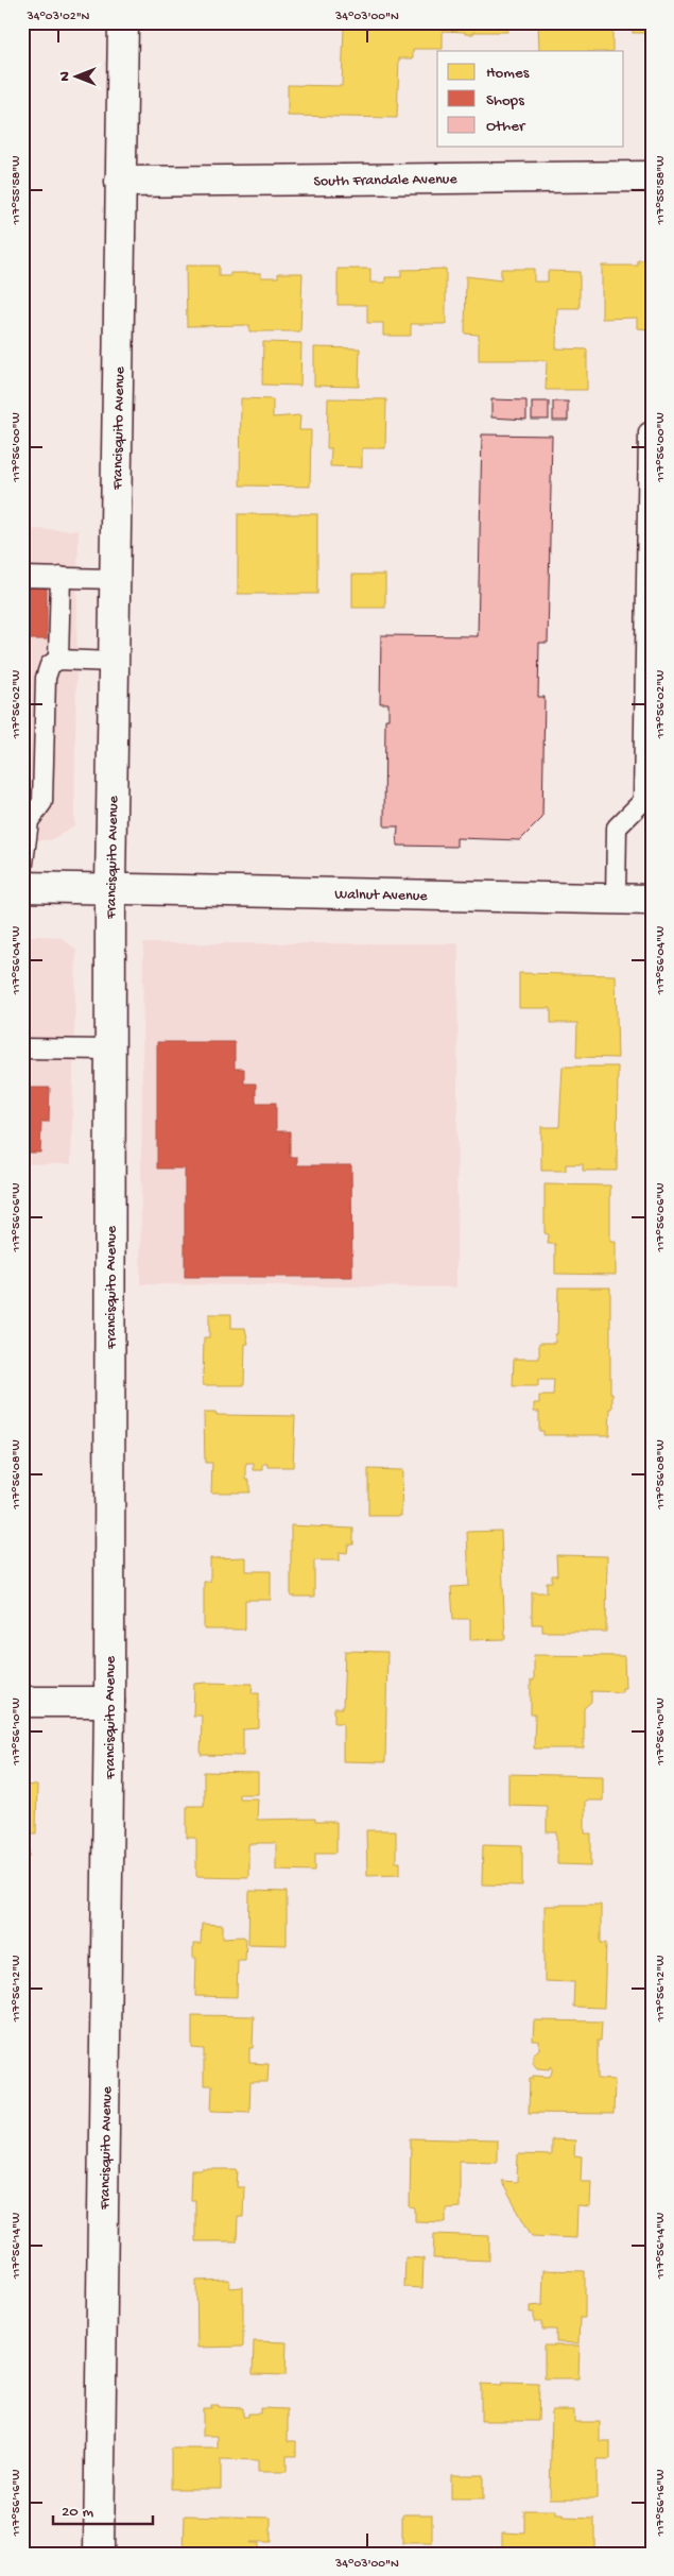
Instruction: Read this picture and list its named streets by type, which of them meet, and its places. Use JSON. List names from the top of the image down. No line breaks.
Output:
{"streets":{"street":["South Frandale Avenue","Francisquito Avenue","Walnut Avenue"]},"crossings":[["South Frandale Avenue","Francisquito Avenue"],["Francisquito Avenue","Walnut Avenue"]],"legend":["Homes","Shops","Other"],"scale_bar":"20 m","north":"left","coordinates":["34°03'02\"N","34°03'00\"N","117°55'58\"W","117°56'00\"W","117°56'02\"W","117°56'04\"W","117°56'06\"W","117°56'08\"W","117°56'10\"W","117°56'12\"W","117°56'14\"W","117°56'16\"W"]}
